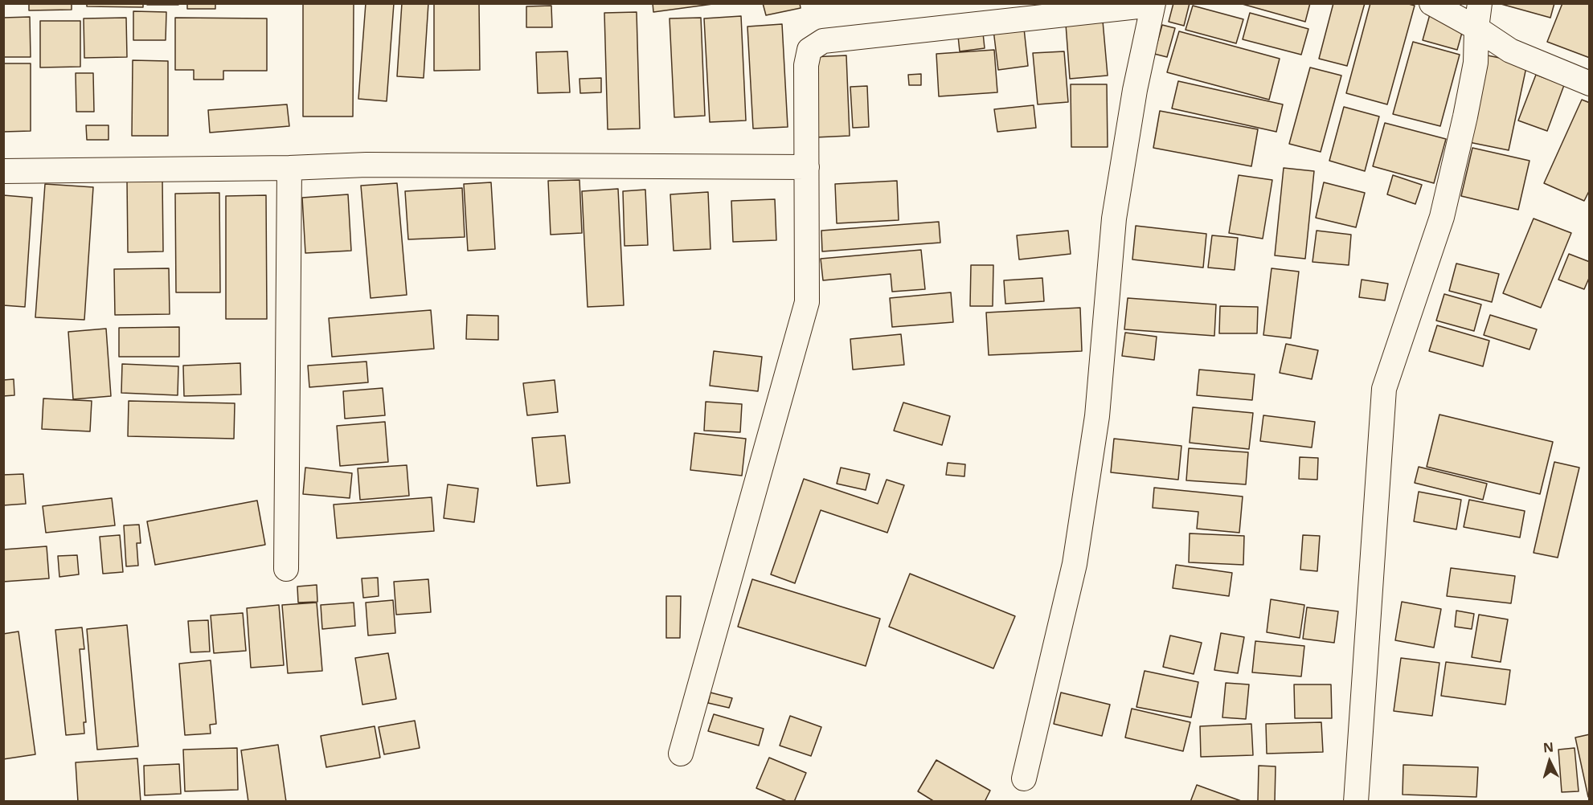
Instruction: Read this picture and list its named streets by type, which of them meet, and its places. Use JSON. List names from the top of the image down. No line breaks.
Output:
{"north":"top"}
